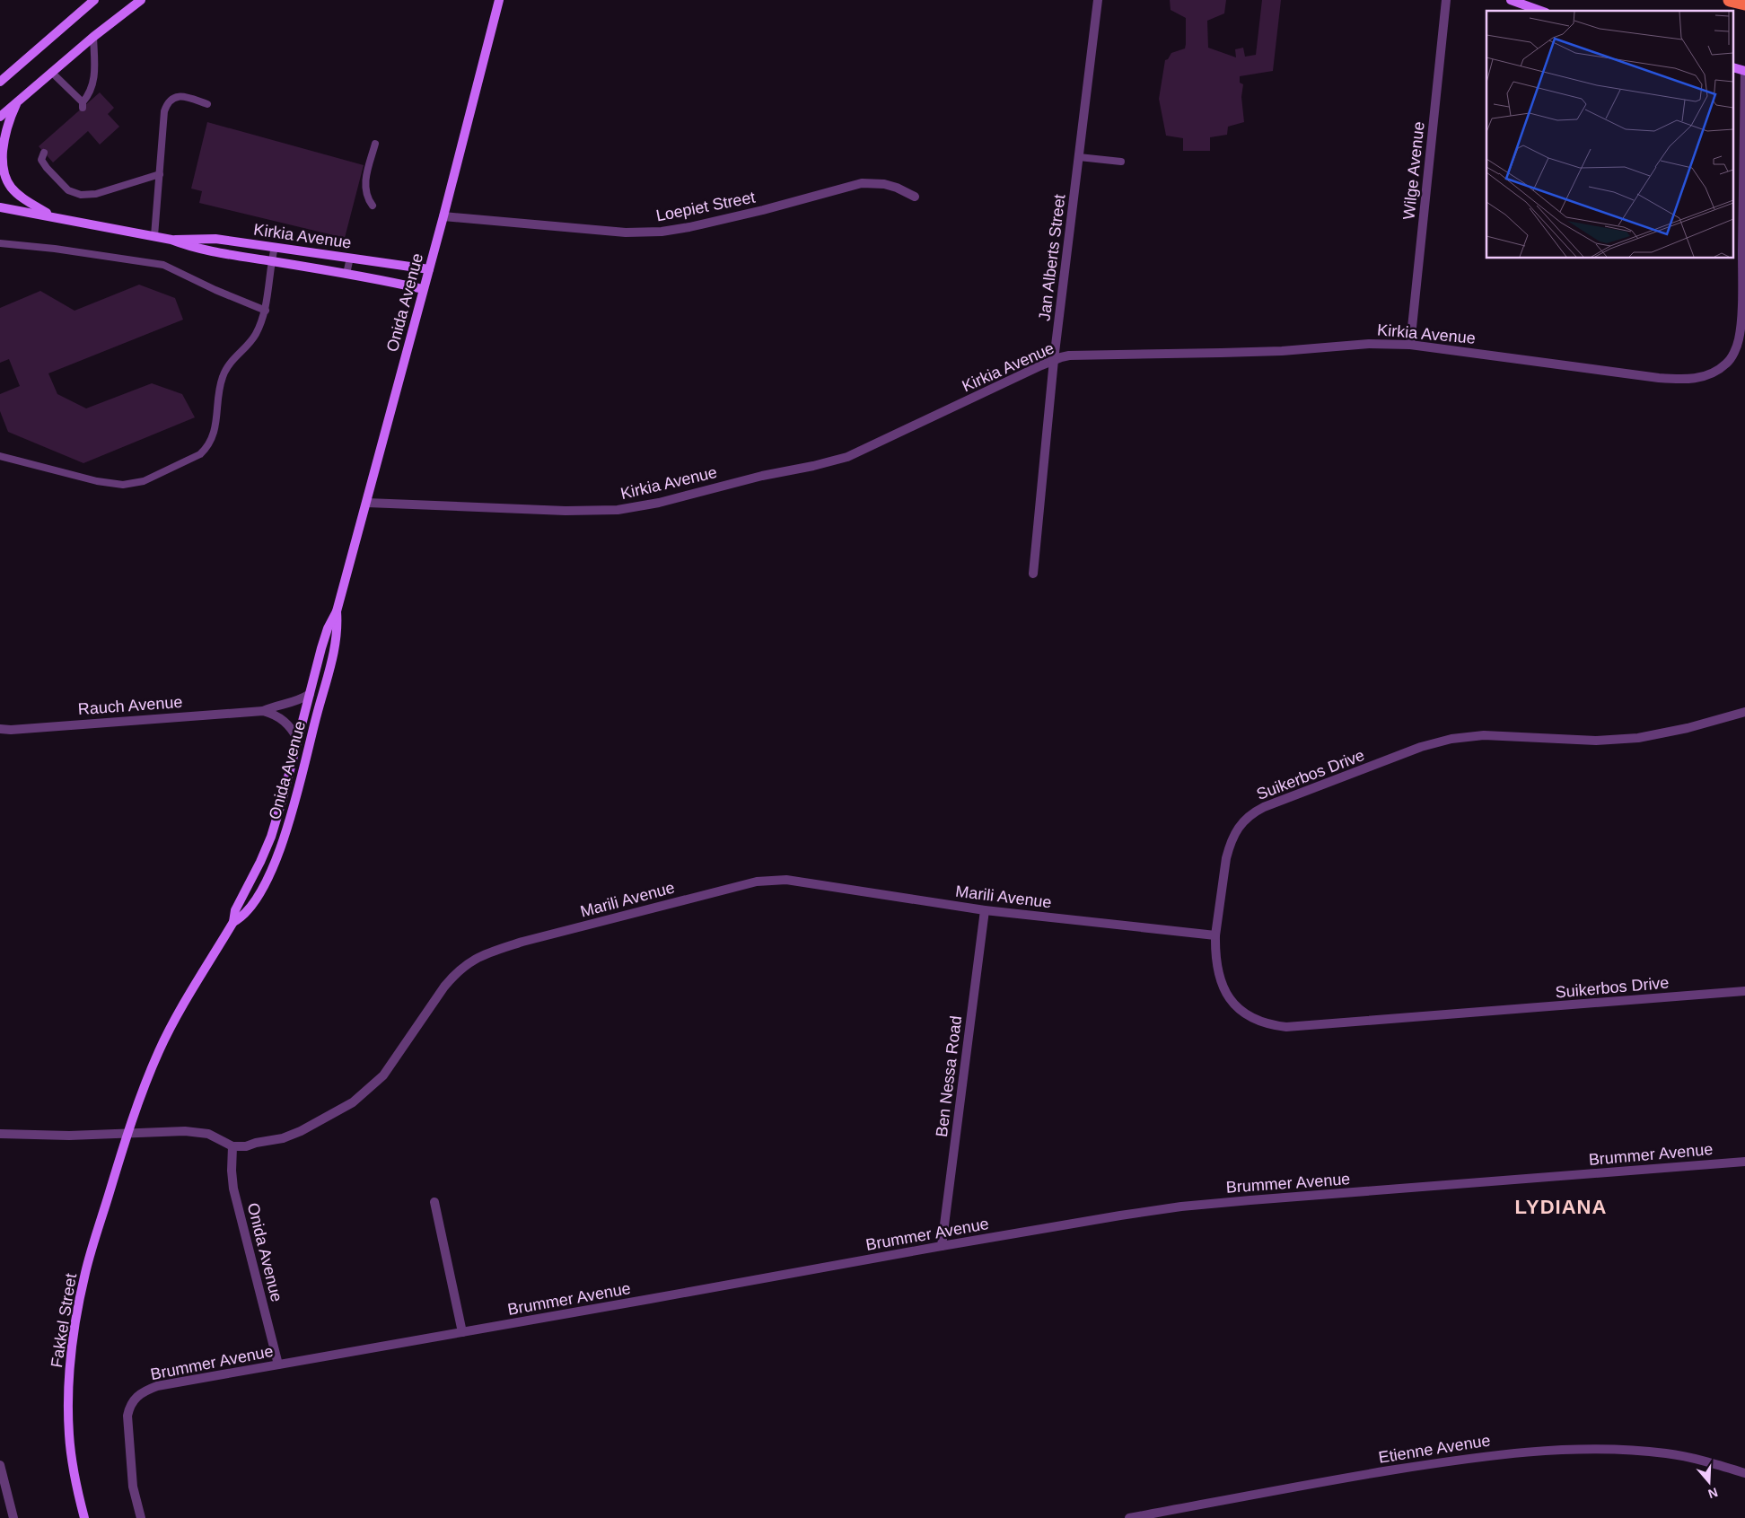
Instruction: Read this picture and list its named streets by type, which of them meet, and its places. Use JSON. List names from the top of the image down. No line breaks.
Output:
{"streets":{"street":["Wilge Avenue","Loepiet Street","Kirkia Avenue","Jan Alberts Street","Onida Avenue","Rauch Avenue","Suikerbos Drive","Marili Avenue","Ben Nessa Road","Brummer Avenue","Fakkel Street","Etienne Avenue"]},"crossings":[["Wilge Avenue","Kirkia Avenue"],["Loepiet Street","Onida Avenue"],["Kirkia Avenue","Jan Alberts Street"],["Kirkia Avenue","Onida Avenue"],["Onida Avenue","Rauch Avenue"],["Onida Avenue","Marili Avenue"],["Onida Avenue","Brummer Avenue"],["Onida Avenue","Fakkel Street"],["Suikerbos Drive","Marili Avenue"],["Marili Avenue","Ben Nessa Road"],["Ben Nessa Road","Brummer Avenue"]],"districts":["LYDIANA"],"north":"bottom"}
